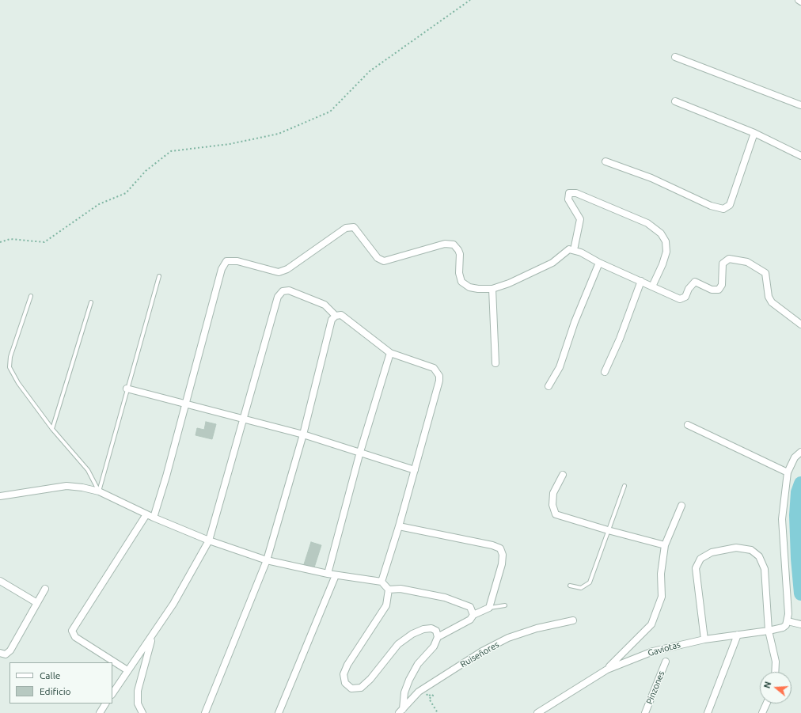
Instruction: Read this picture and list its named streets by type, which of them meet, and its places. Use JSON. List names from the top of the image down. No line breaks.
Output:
{"streets":{"street":["Gaviotas","Ruiseñores","Pinzones"]},"legend":["Calle","Edificio"],"north":"left"}
